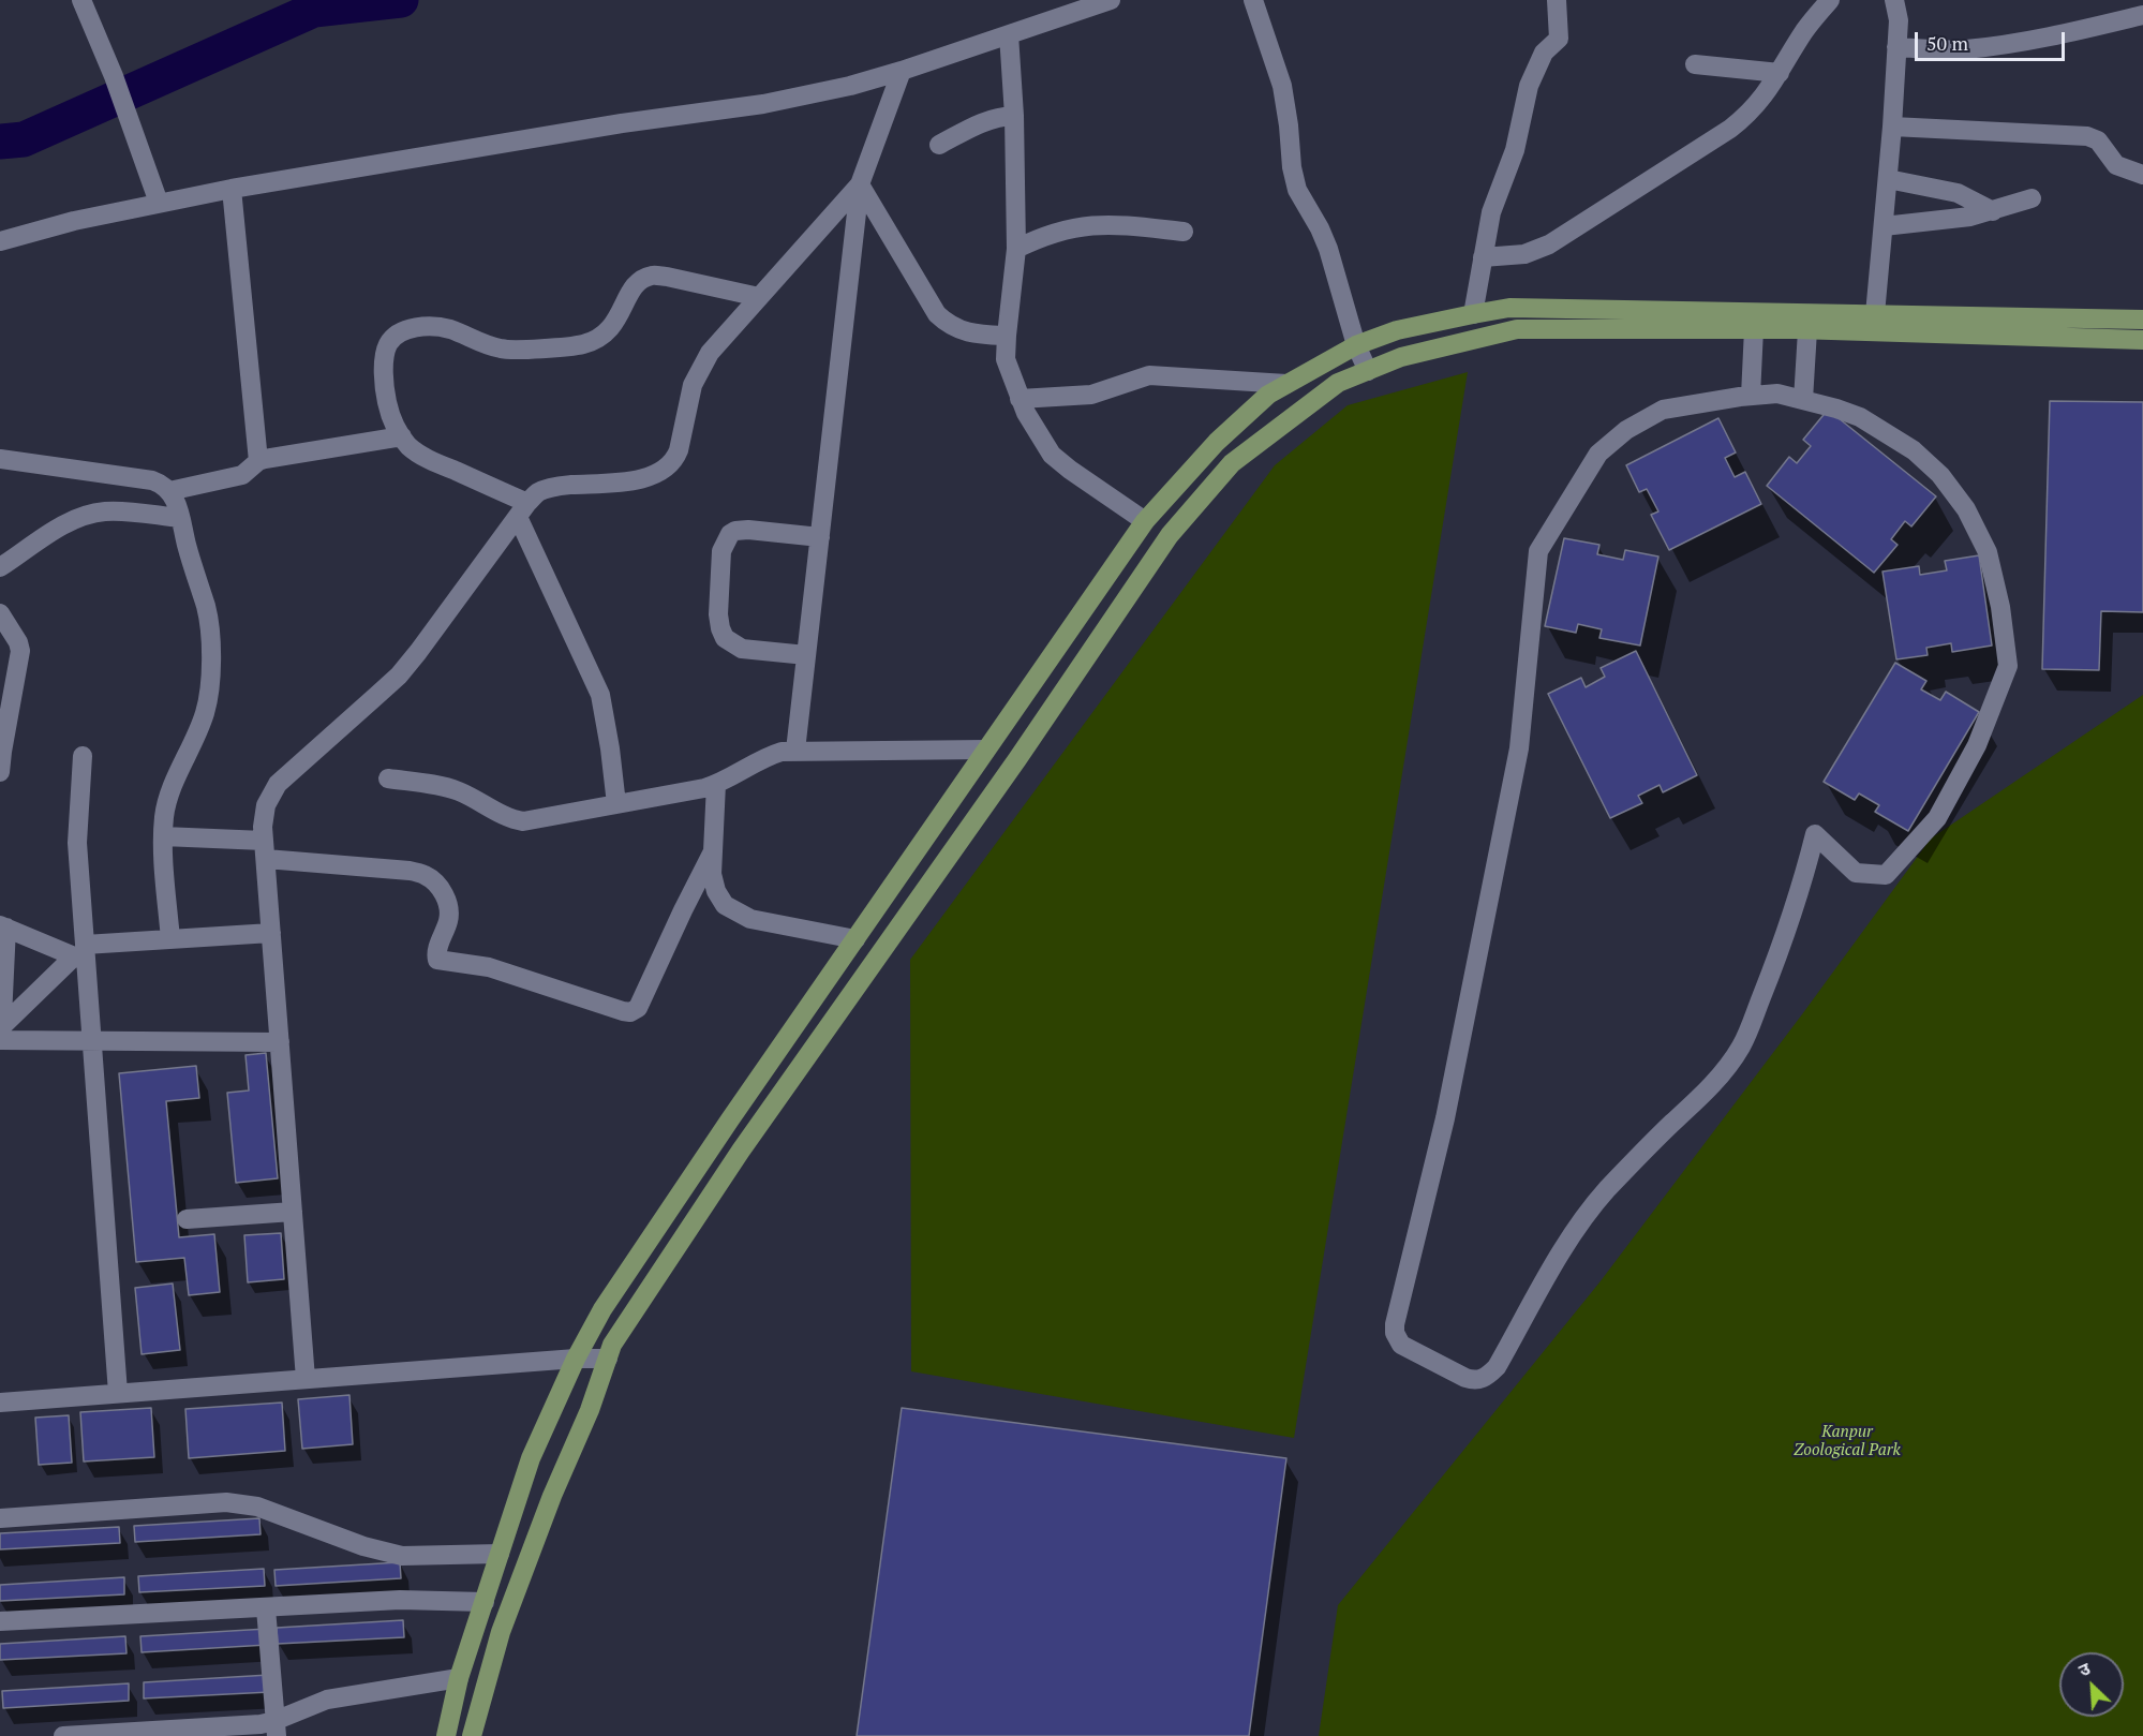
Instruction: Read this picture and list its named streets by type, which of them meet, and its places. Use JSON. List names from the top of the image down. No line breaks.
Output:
{"parks":["Kanpur Zoological Park"],"scale_bar":"50 m","north":"top left"}
